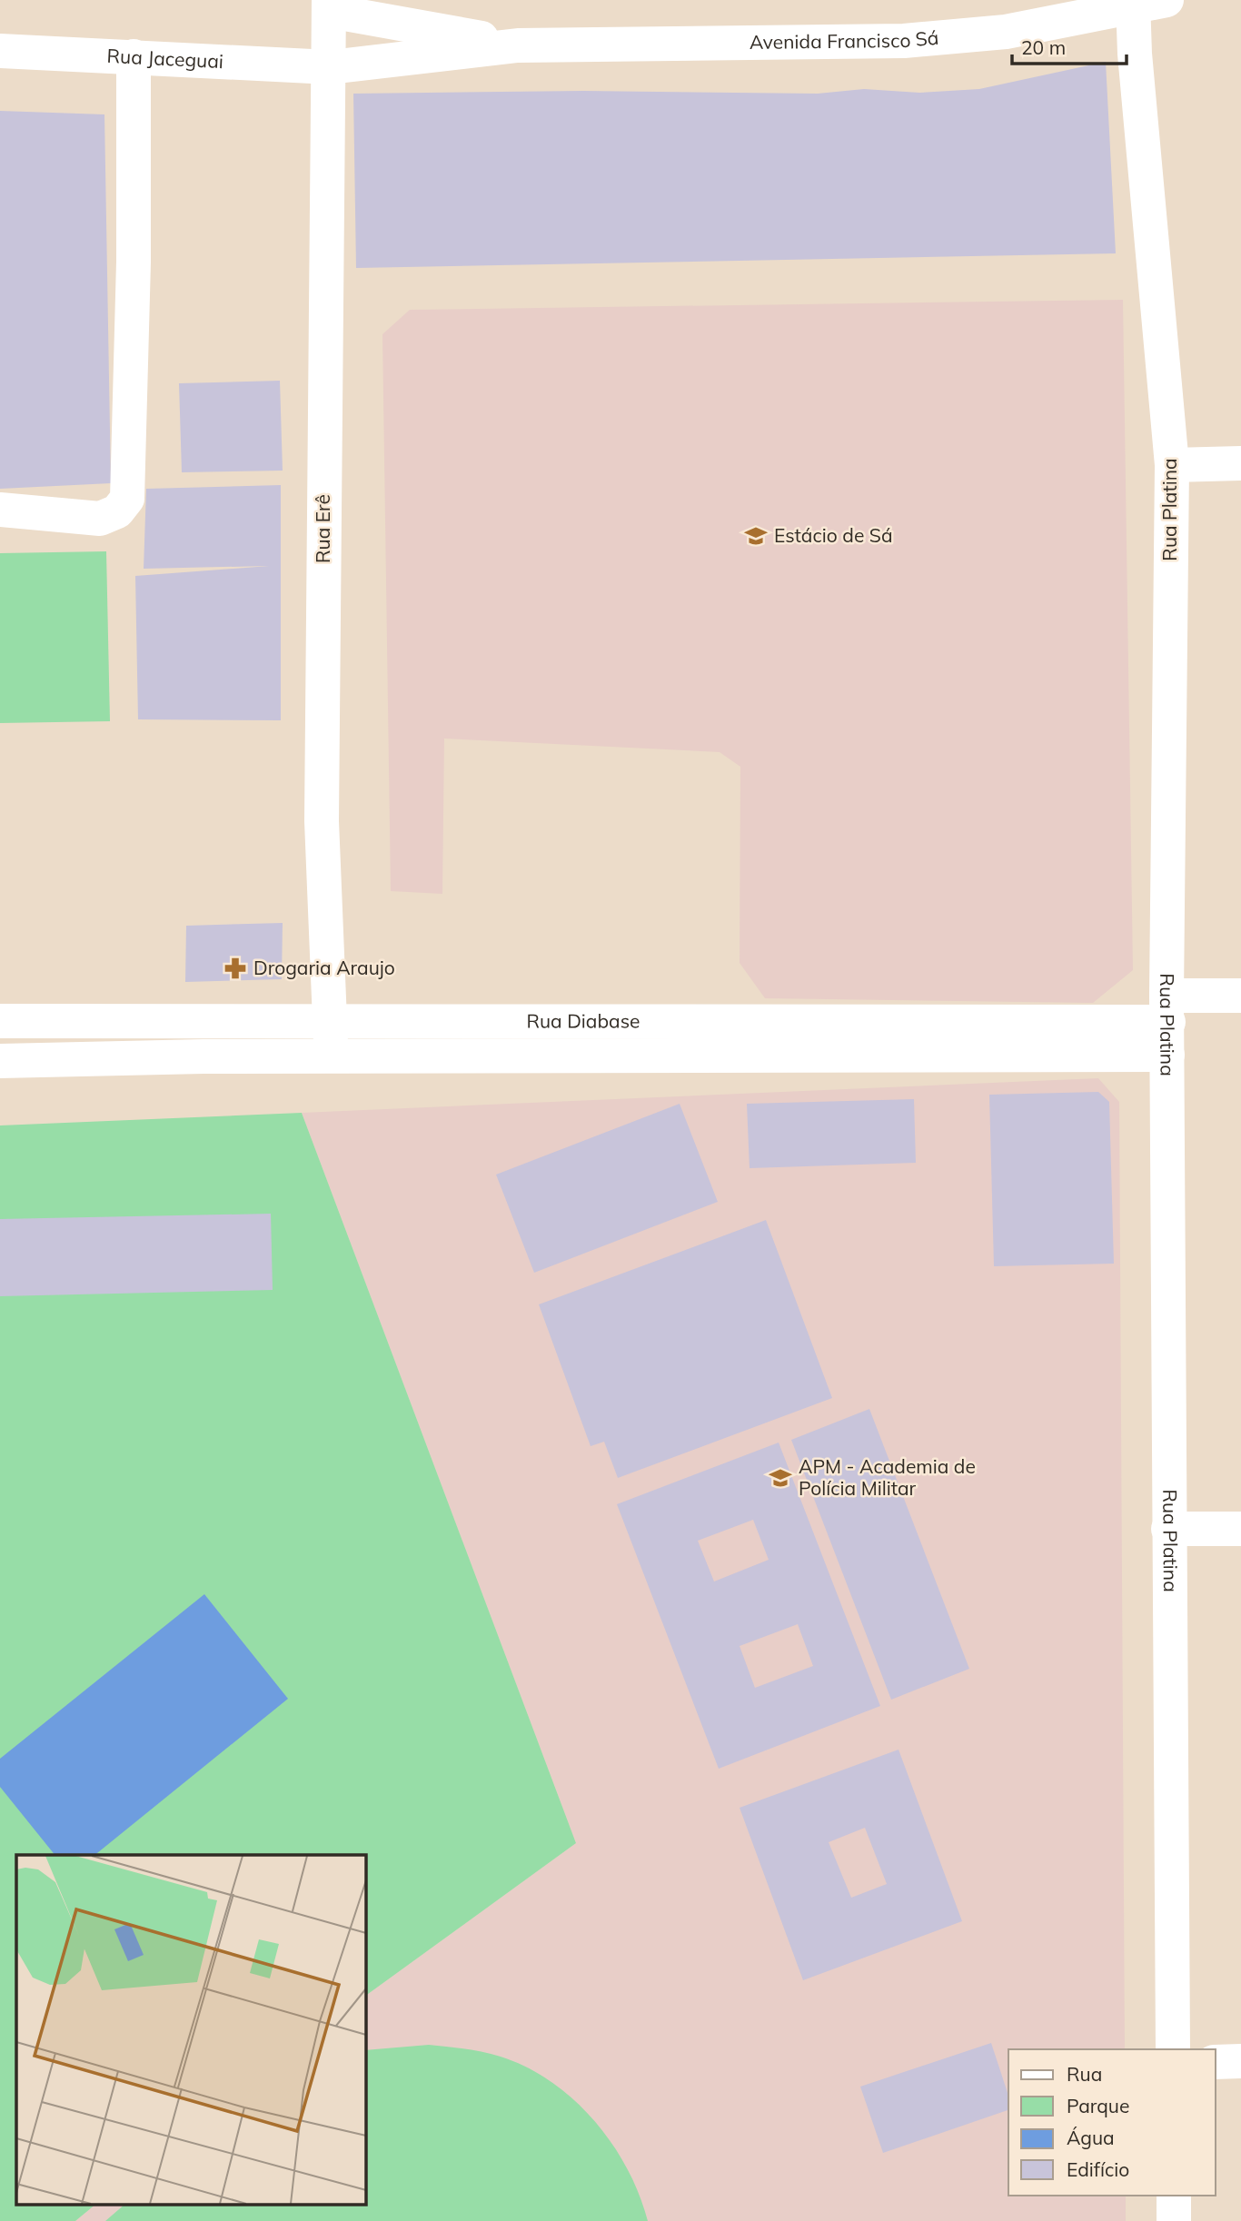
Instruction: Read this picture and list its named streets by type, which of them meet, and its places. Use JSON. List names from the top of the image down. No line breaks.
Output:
{"streets":{"street":["Avenida Francisco Sá","Rua Jaceguai","Rua Platina","Rua Erê","Rua Diabase"]},"crossings":[["Avenida Francisco Sá","Rua Jaceguai"],["Avenida Francisco Sá","Rua Platina"],["Avenida Francisco Sá","Rua Erê"],["Rua Jaceguai","Rua Erê"],["Rua Platina","Rua Diabase"],["Rua Erê","Rua Diabase"]],"places":{"school or university":["Estácio de Sá","APM - Academia de Polícia Militar"],"pharmacy":["Drogaria Araujo"]},"legend":["Rua","Parque","Água","Edifício"],"scale_bar":"20 m"}
